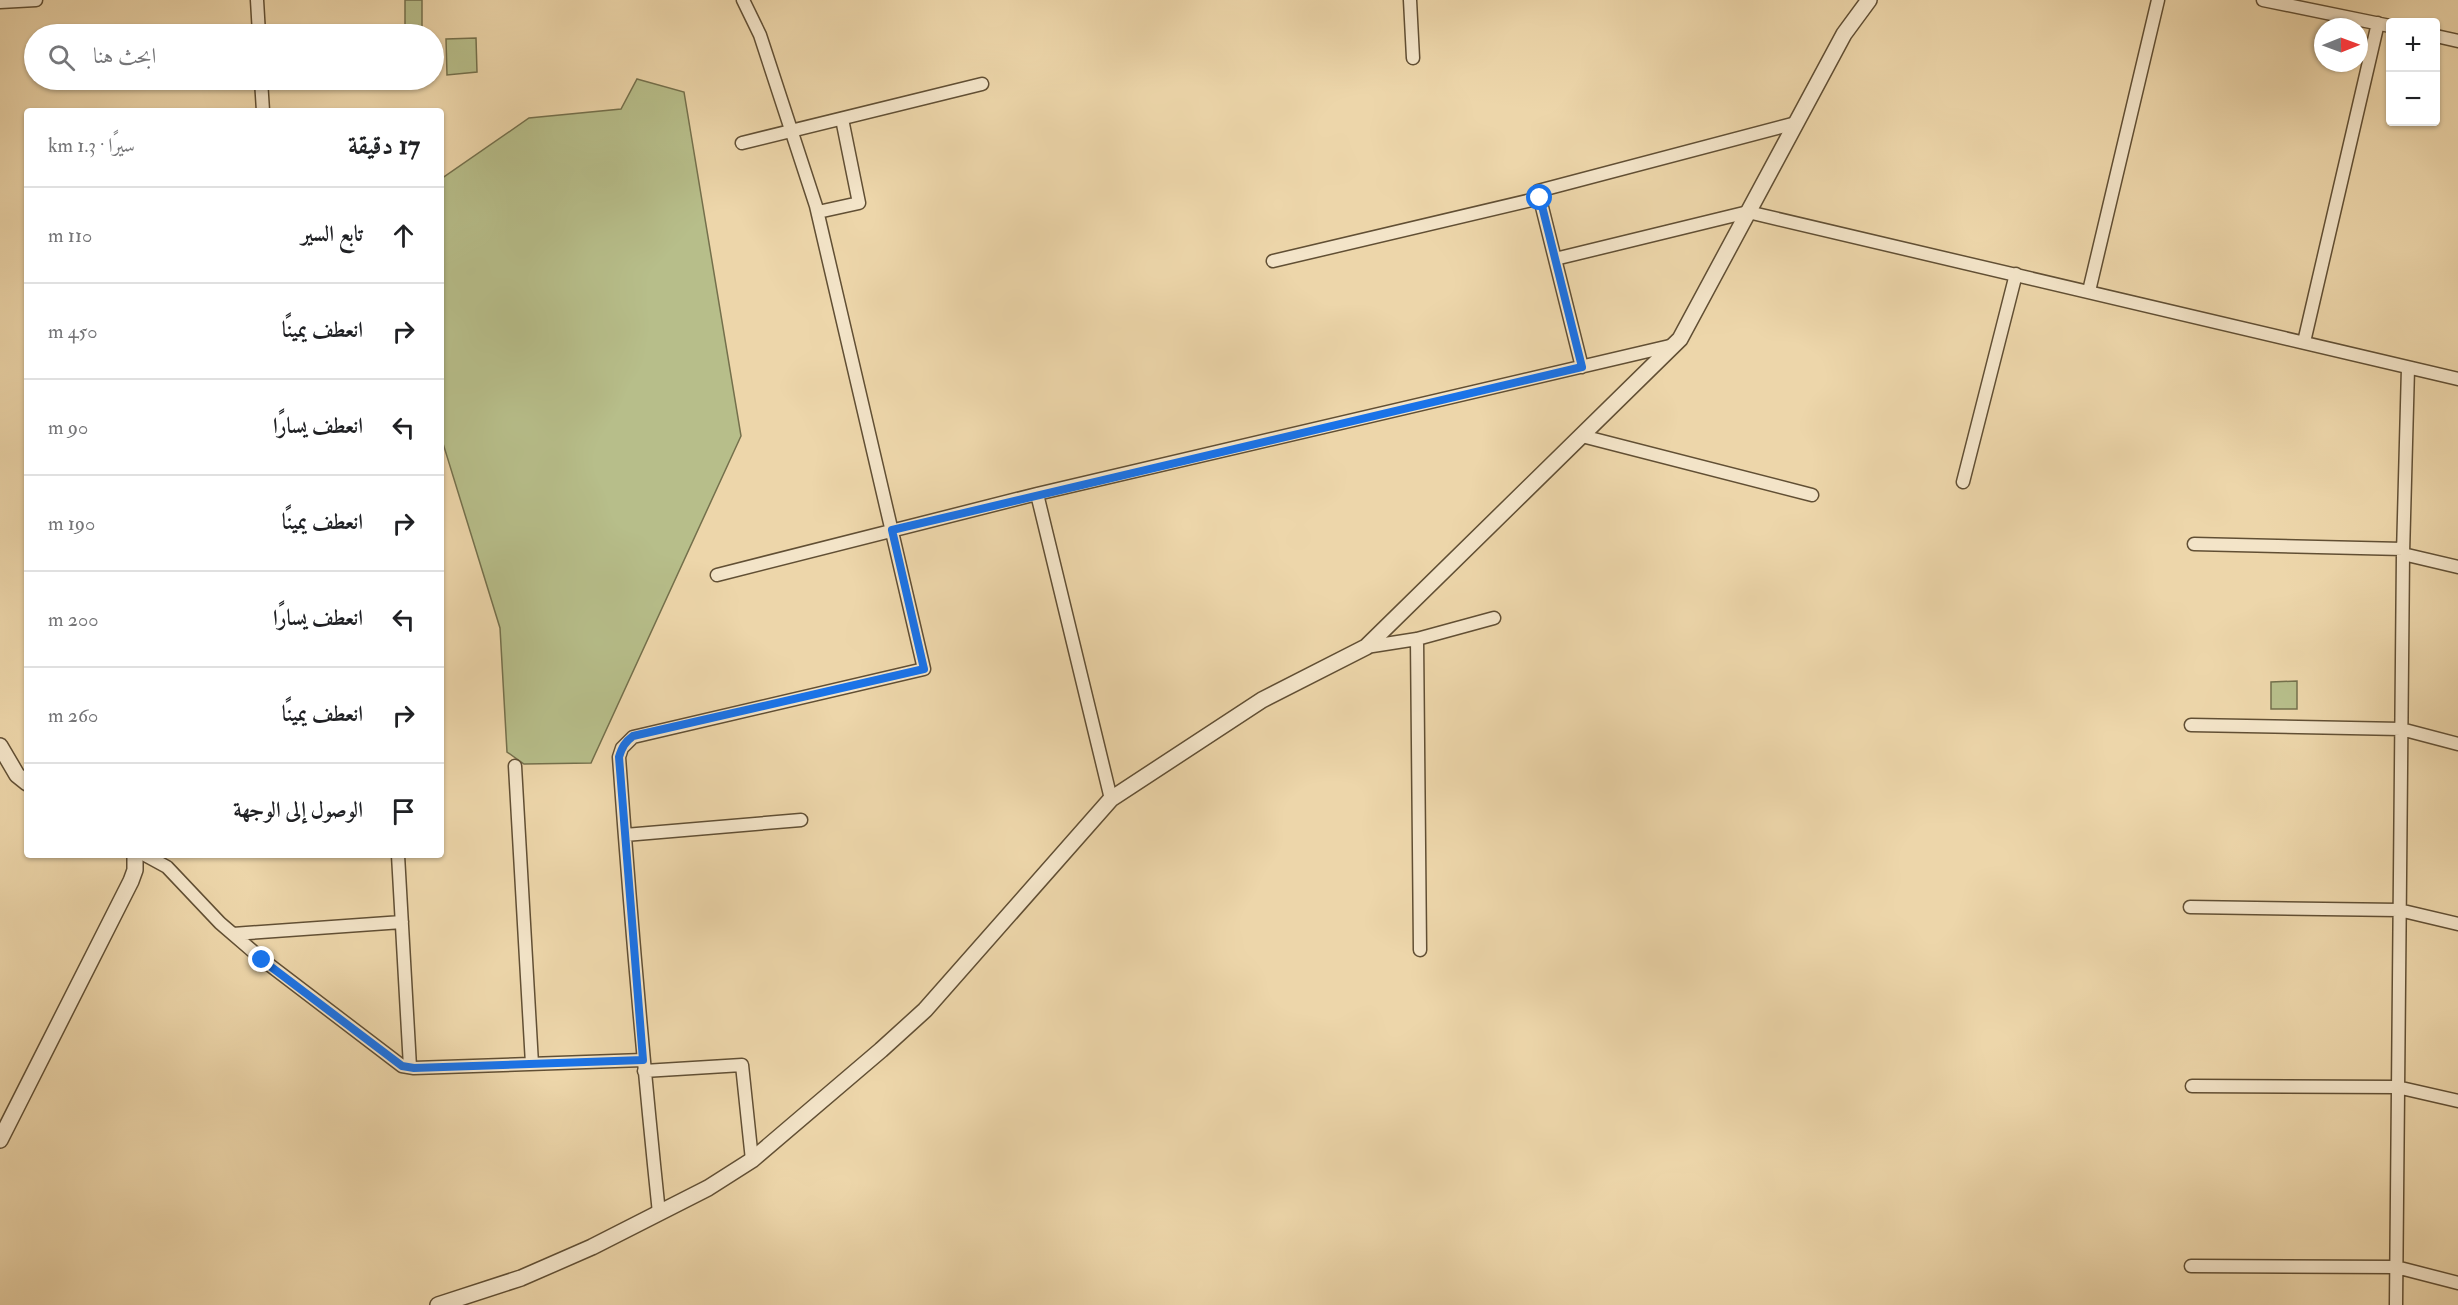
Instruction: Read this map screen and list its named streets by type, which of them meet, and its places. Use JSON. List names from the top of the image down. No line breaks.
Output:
{"north":"right","page":{"map_buttons":["+","−"],"search":"ابحث هنا","heading":["17 دقيقة","سيرًا · 1.3 km"],"list":[["تابع السير","110 m"],["انعطف يمينًا","450 m"],["انعطف يسارًا","90 m"],["انعطف يمينًا","190 m"],["انعطف يسارًا","200 m"],["انعطف يمينًا","260 m"],"الوصول إلى الوجهة"]}}
